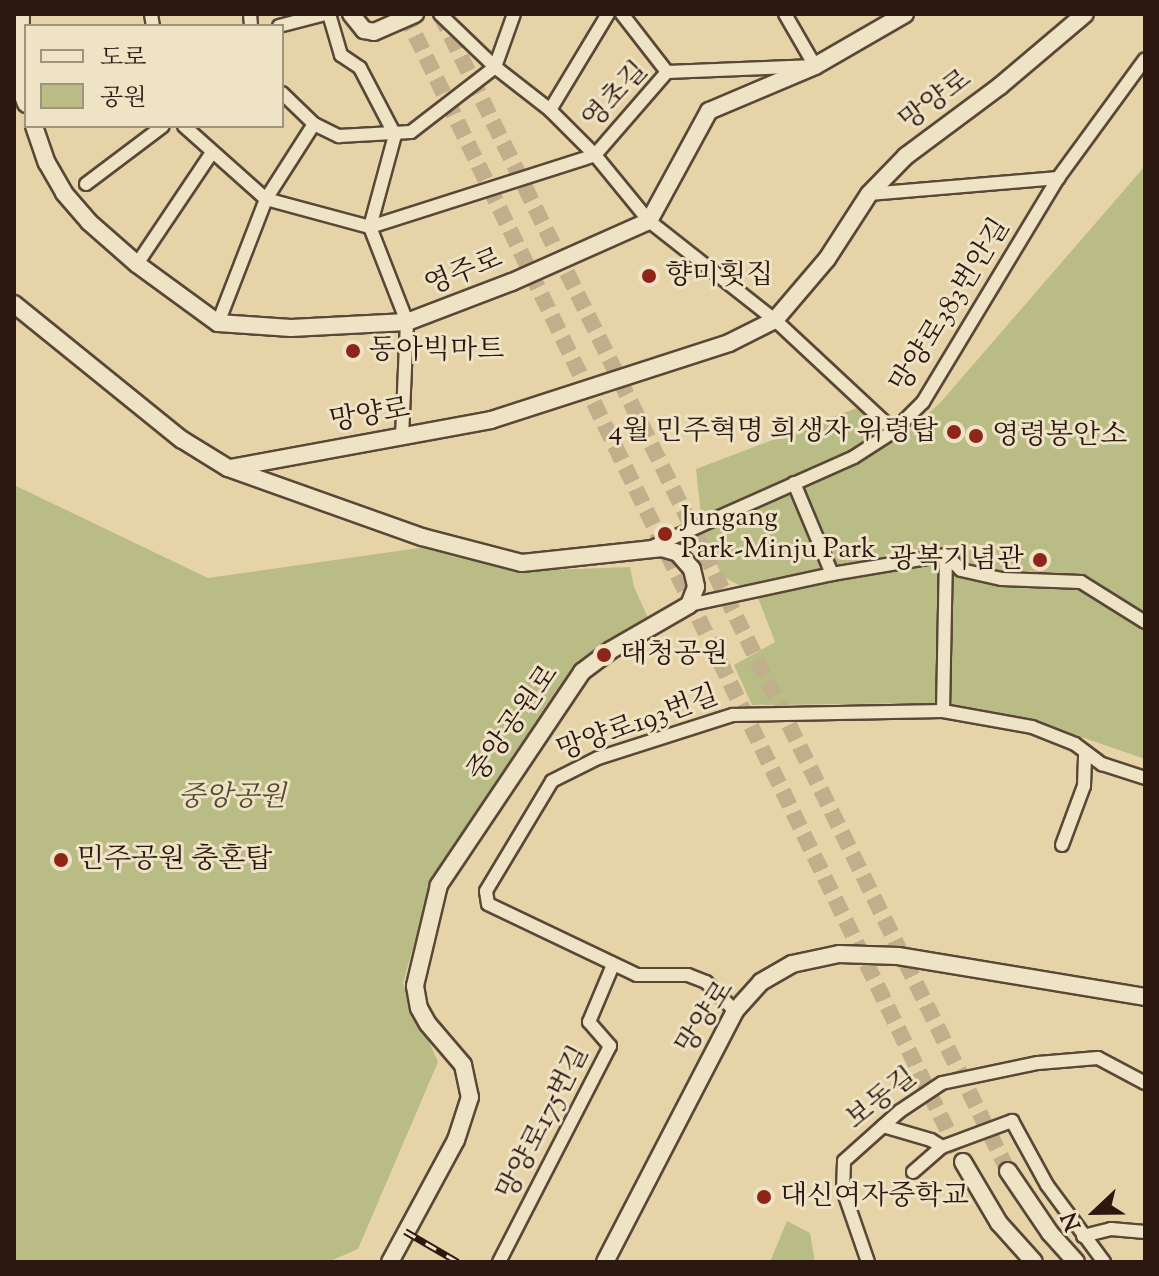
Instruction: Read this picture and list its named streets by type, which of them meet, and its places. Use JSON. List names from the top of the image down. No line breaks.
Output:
{"streets":{"street":["영초길","망양로","영주로","망양로383번안길","중앙공원로","망양로193번길","보동길","망양로175번길"]},"crossings":[["망양로","망양로193번길"],["망양로193번길","망양로175번길"]],"parks":["중앙공원"],"places":["향미횟집","동아빅마트","4월 민주혁명 희생자 위령탑","영령봉안소","Jungang Park-Minju Park","광복기념관","대청공원","민주공원 충혼탑","대신여자중학교"],"legend":["도로","공원"],"north":"left"}
